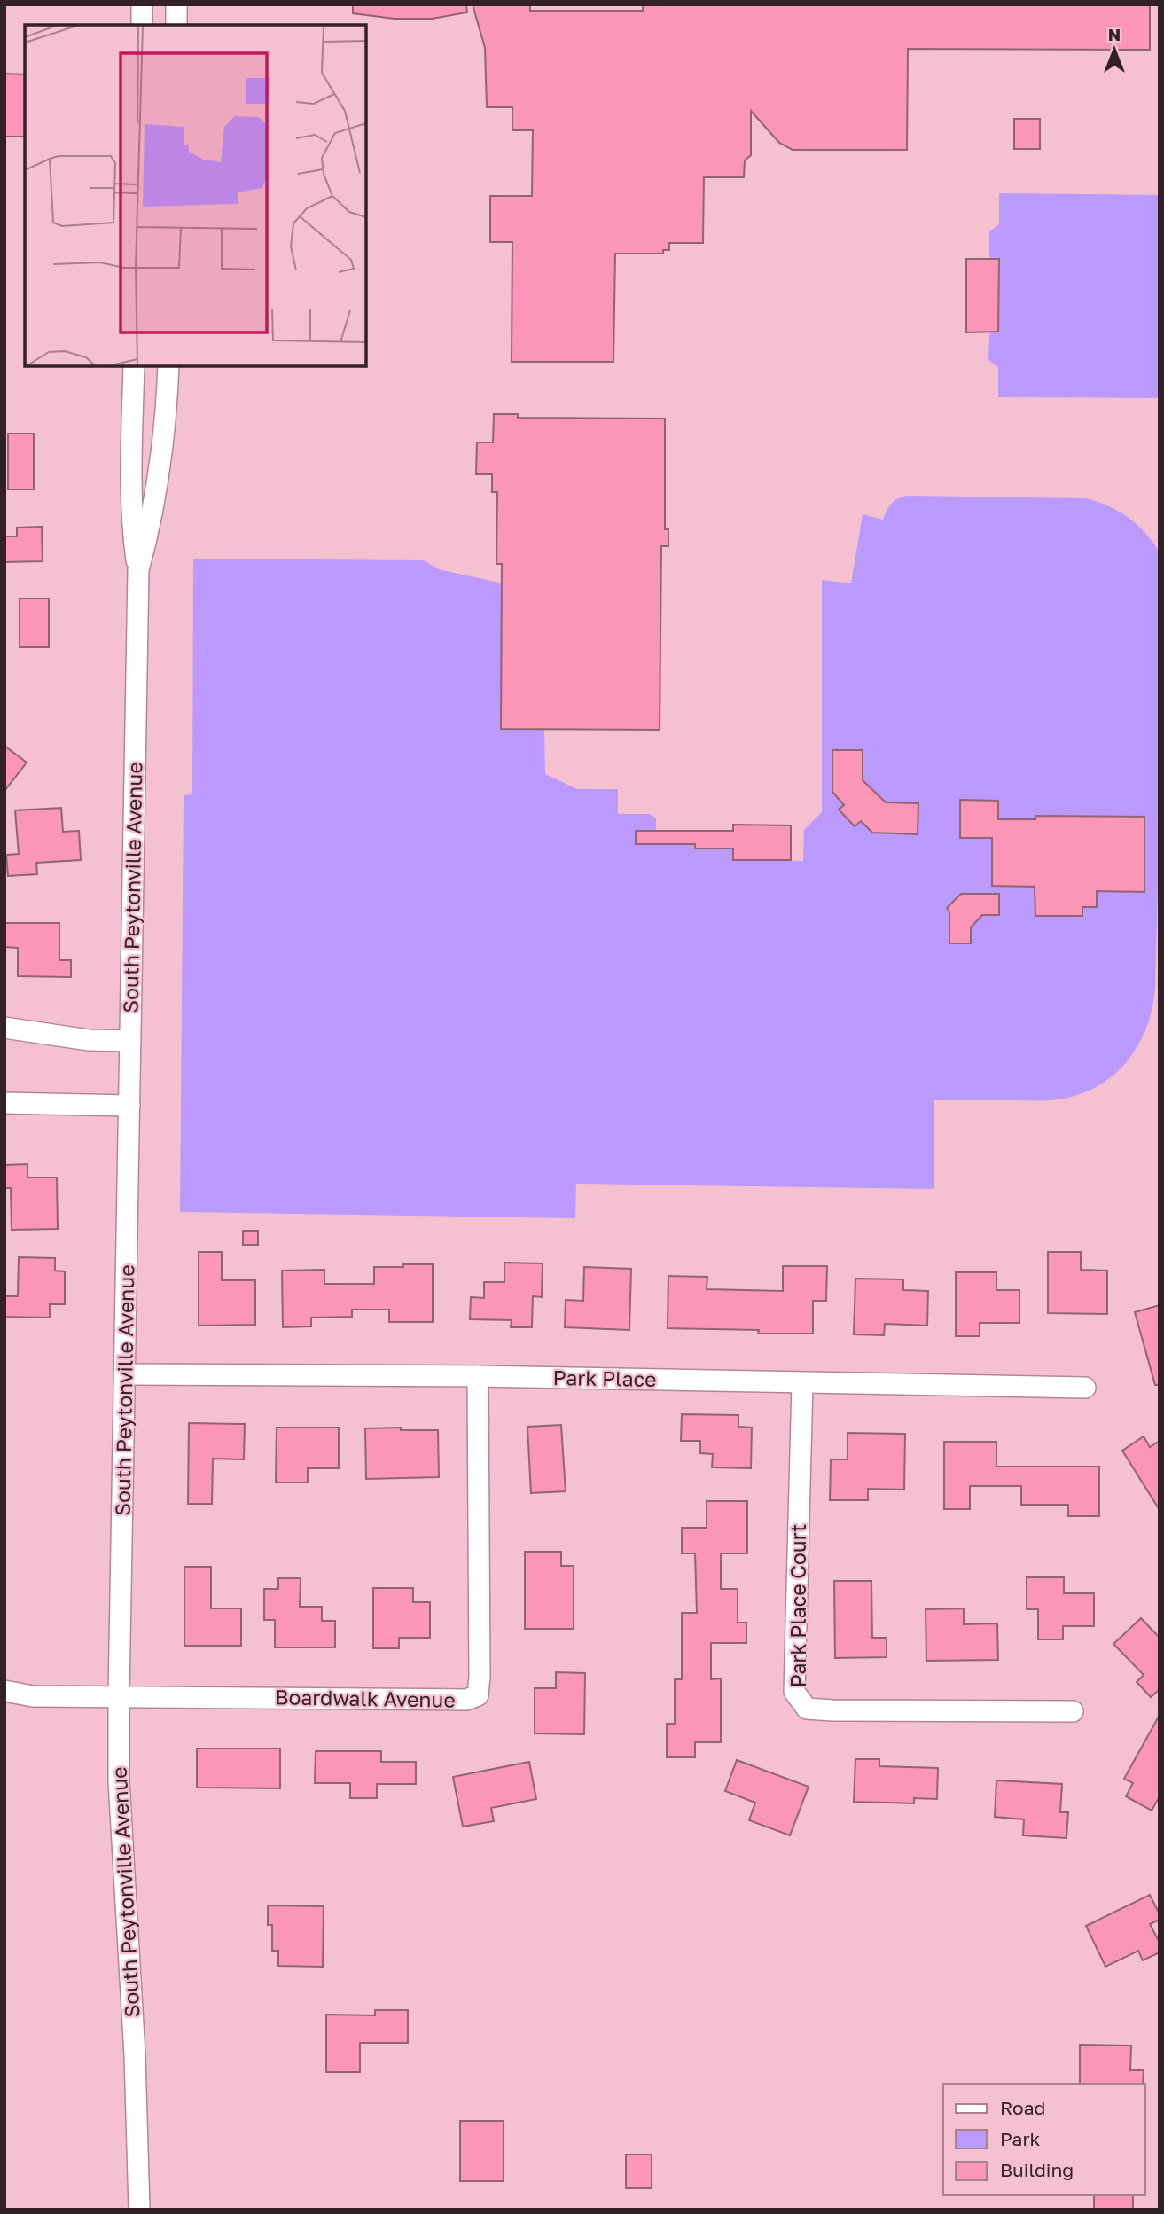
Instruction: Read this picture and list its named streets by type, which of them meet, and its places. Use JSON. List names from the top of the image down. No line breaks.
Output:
{"streets":{"street":["South Peytonville Avenue","Park Place","Park Place Court","Boardwalk Avenue"]},"crossings":[["South Peytonville Avenue","Park Place"],["South Peytonville Avenue","Boardwalk Avenue"],["Park Place","Park Place Court"],["Park Place","Boardwalk Avenue"]],"legend":["Road","Park","Building"],"north":"top"}
